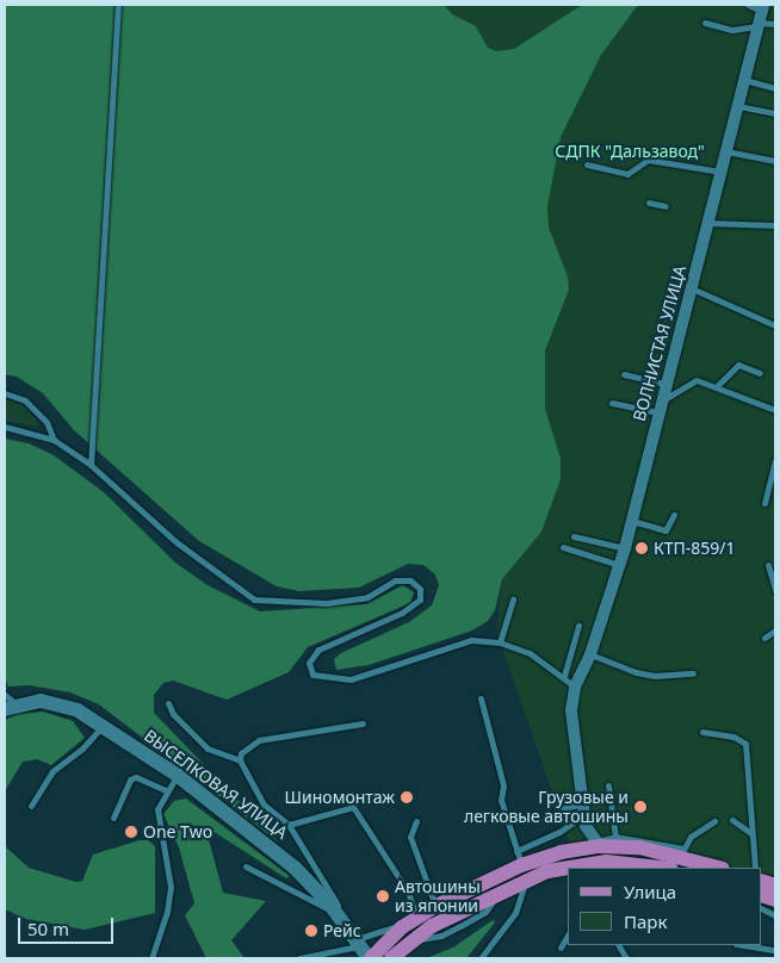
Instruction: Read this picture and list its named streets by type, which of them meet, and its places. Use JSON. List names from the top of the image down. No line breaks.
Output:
{"streets":{"main road":["ВЫСЕЛКОВАЯ УЛИЦА"],"street":["ВОЛНИСТАЯ УЛИЦА"]},"parks":["СДПК \"Дальзавод\""],"places":["КТП-859/1","Шиномонтаж","Грузовые и легковые автошины","One Two","Автошины из японии","Рейс"],"legend":["Улица","Парк"],"scale_bar":"50 m"}
